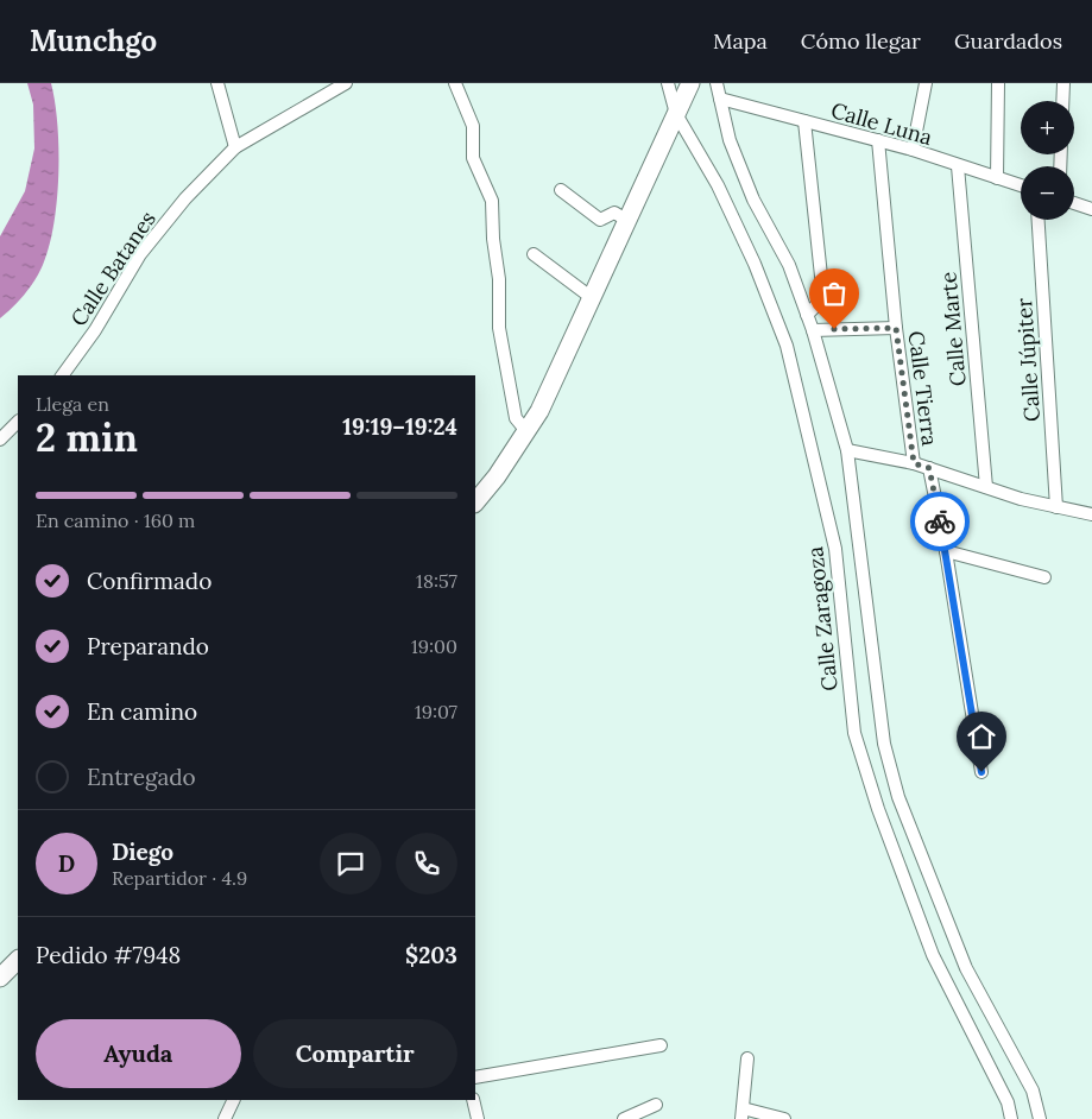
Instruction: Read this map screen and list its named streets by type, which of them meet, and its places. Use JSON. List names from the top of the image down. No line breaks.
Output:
{"streets":{"street":["Calle Luna","Calle Batanes","Calle Marte","Calle Júpiter","Calle Tierra","Calle Zaragoza"]},"crossings":[["Calle Luna","Calle Marte"],["Calle Luna","Calle Tierra"]],"page":{"header":"Munchgo","nav":["Mapa","Cómo llegar","Guardados"],"map_buttons":["+","−"],"heading":["2 min","Llega en","19:19–19:24"],"panel":["Diego","Repartidor · 4.9","Pedido #7948","$203"],"bar":"En camino · 160 m","list":[["Confirmado","18:57"],["Preparando","19:00"],["En camino","19:07"],"Entregado"],"round":"D","buttons":["Ayuda","Compartir"]}}
